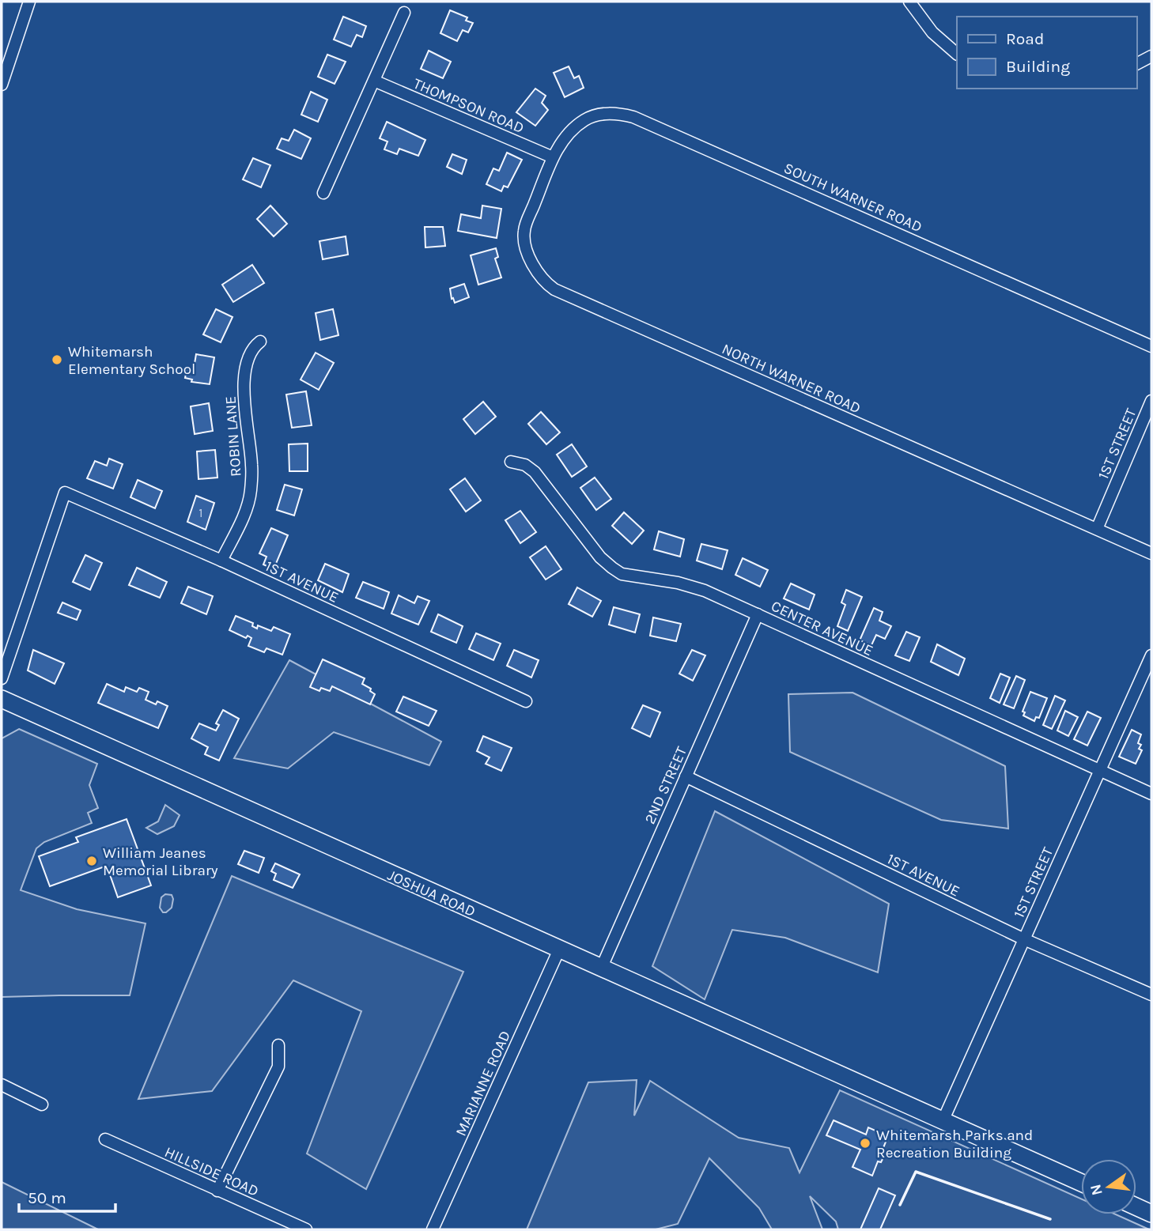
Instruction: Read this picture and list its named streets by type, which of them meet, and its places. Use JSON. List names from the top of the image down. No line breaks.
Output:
{"streets":{"main road":["JOSHUA ROAD"],"street":["THOMPSON ROAD","SOUTH WARNER ROAD","NORTH WARNER ROAD","ROBIN LANE","1ST STREET","1ST AVENUE","CENTER AVENUE","2ND STREET","MARIANNE ROAD","HILLSIDE ROAD"]},"crossings":[["THOMPSON ROAD","SOUTH WARNER ROAD"],["THOMPSON ROAD","NORTH WARNER ROAD"],["SOUTH WARNER ROAD","NORTH WARNER ROAD"],["NORTH WARNER ROAD","1ST STREET"],["ROBIN LANE","1ST AVENUE"],["1ST STREET","1ST AVENUE"],["1ST STREET","CENTER AVENUE"],["1ST STREET","JOSHUA ROAD"],["1ST AVENUE","2ND STREET"],["CENTER AVENUE","2ND STREET"],["2ND STREET","JOSHUA ROAD"],["JOSHUA ROAD","MARIANNE ROAD"]],"places":["Whitemarsh Elementary School","William Jeanes Memorial Library","Whitemarsh Parks and Recreation Building"],"house_numbers":["1"],"legend":["Road","Building"],"scale_bar":"50 m","north":"left"}
